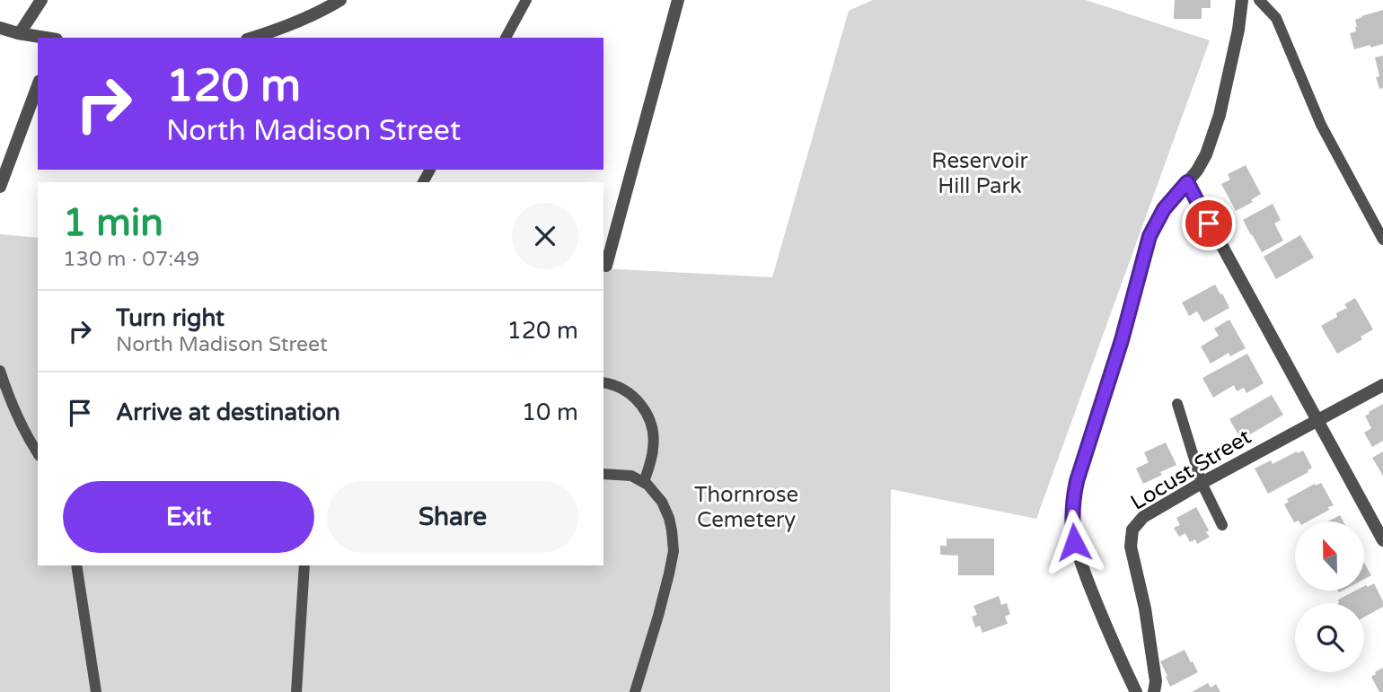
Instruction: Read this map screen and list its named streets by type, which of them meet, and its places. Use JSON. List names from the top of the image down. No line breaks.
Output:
{"streets":{"street":["Locust Street"]},"parks":["Reservoir Hill Park","Thornrose Cemetery"],"north":"top","page":{"turn":["120 m","North Madison Street"],"heading":["1 min","130 m · 07:49"],"list":[{"name":"Turn right","note":"North Madison Street","value":"120 m"},{"name":"Arrive at destination","value":"10 m"}],"buttons":["Exit","Share"]}}
